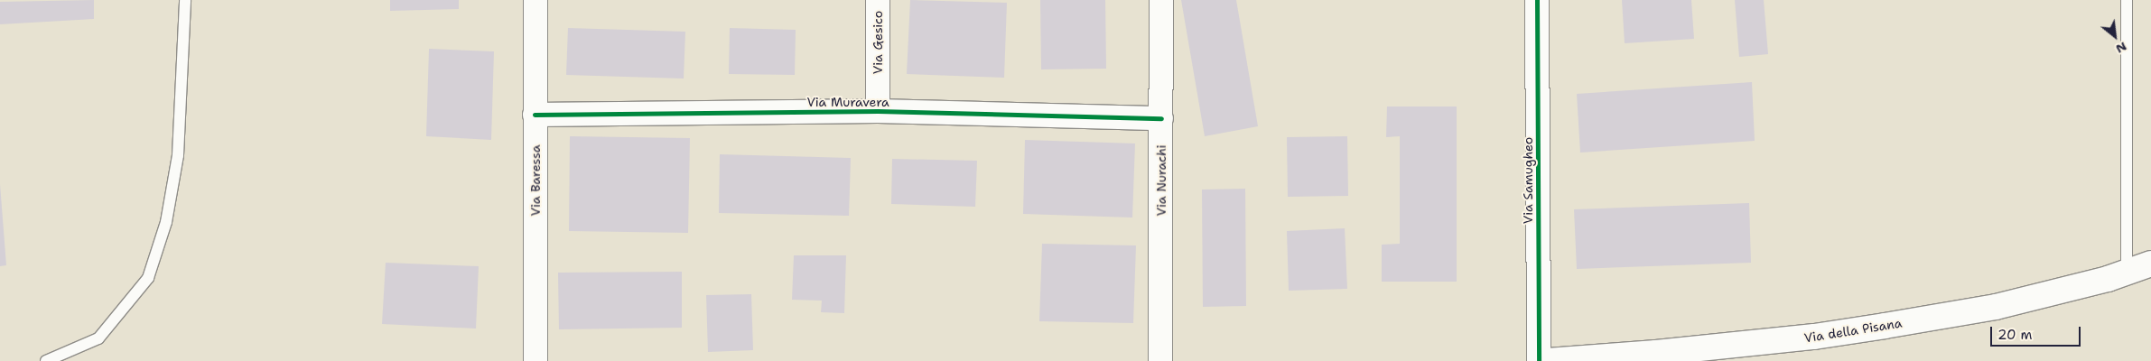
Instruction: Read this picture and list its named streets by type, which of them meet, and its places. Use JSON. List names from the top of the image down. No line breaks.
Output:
{"streets":{"main road":["Via della Pisana"],"street":["Via Gesico","Via Muravera","Via Baressa","Via Nurachi","Via Samugheo"]},"crossings":[["Via Gesico","Via Muravera"],["Via Muravera","Via Baressa"],["Via Muravera","Via Nurachi"]],"scale_bar":"20 m","north":"bottom right"}
